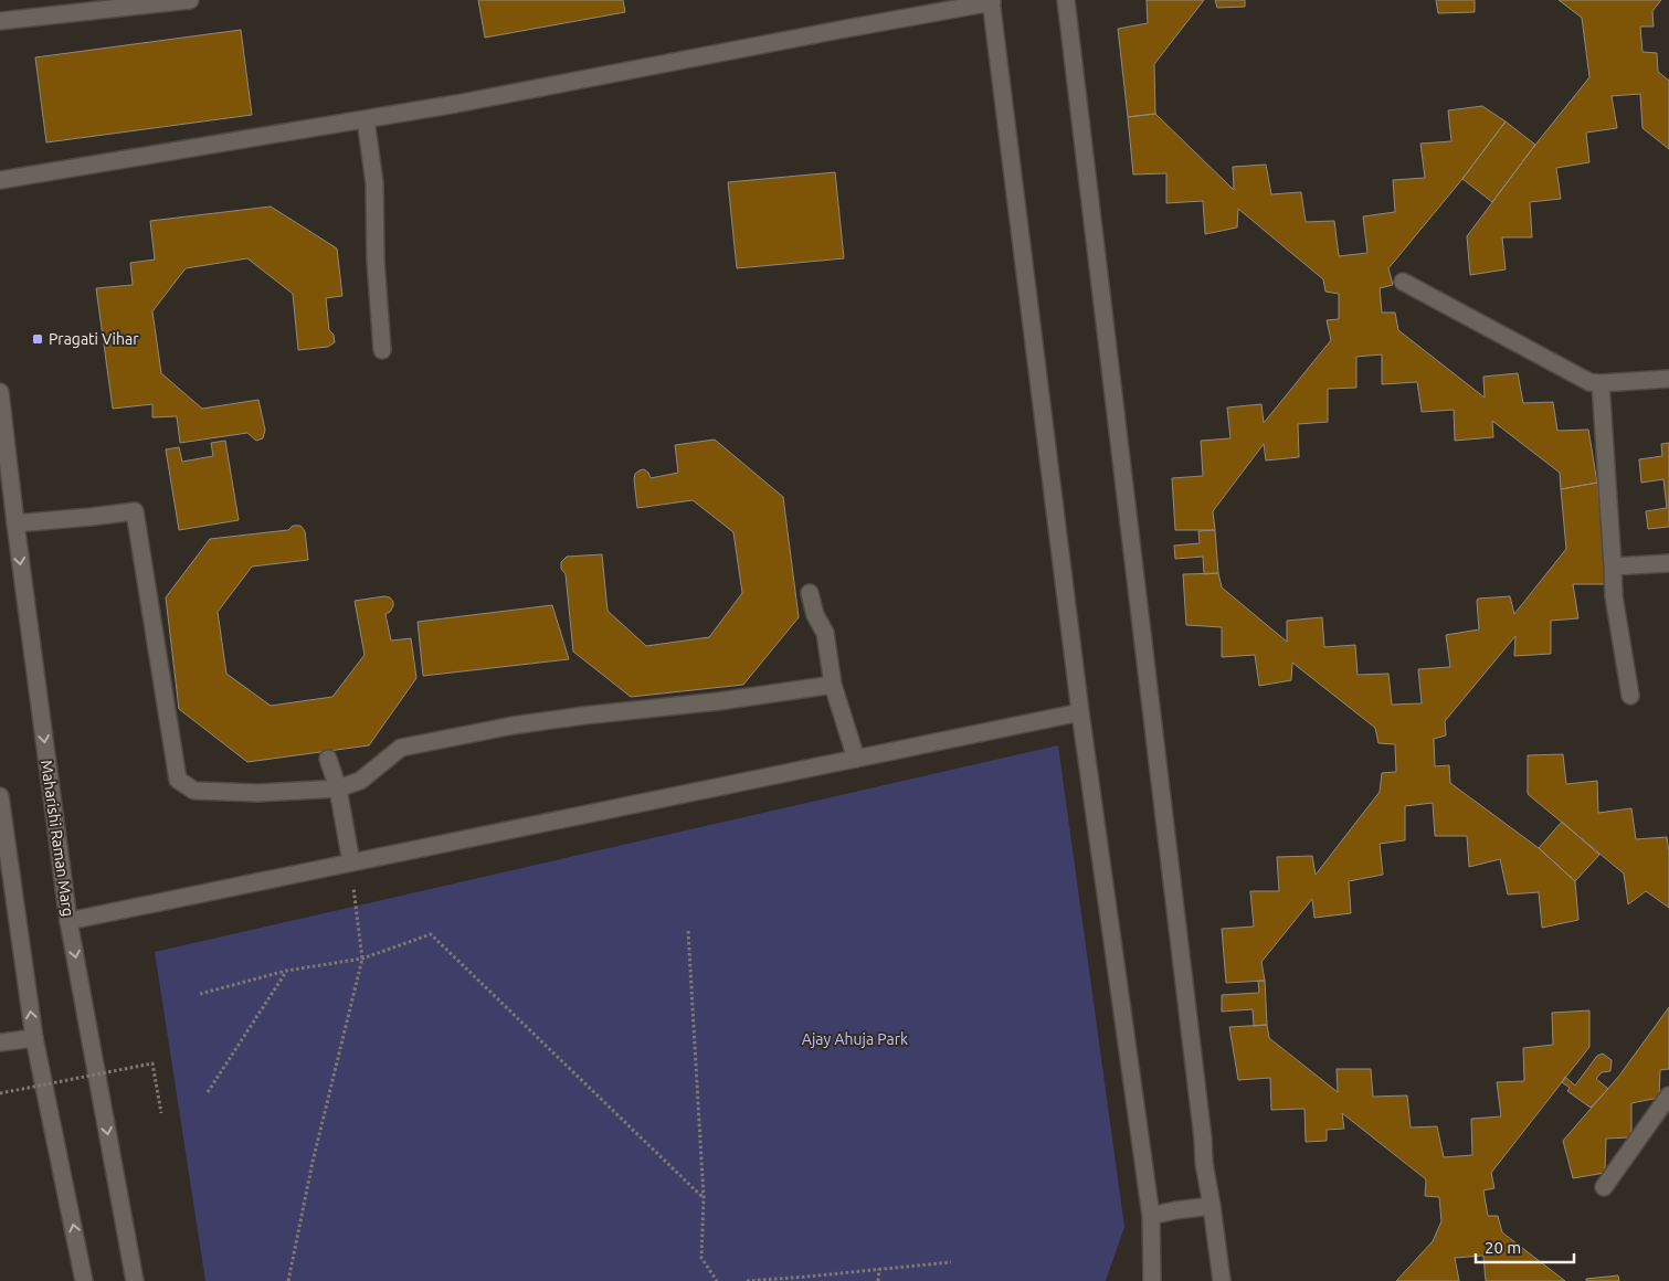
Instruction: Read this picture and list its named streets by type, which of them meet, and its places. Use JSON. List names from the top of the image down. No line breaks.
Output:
{"streets":{"street":["Maharishi Raman Marg"]},"parks":["Ajay Ahuja Park"],"places":{"transit":["Pragati Vihar"]},"scale_bar":"20 m"}
